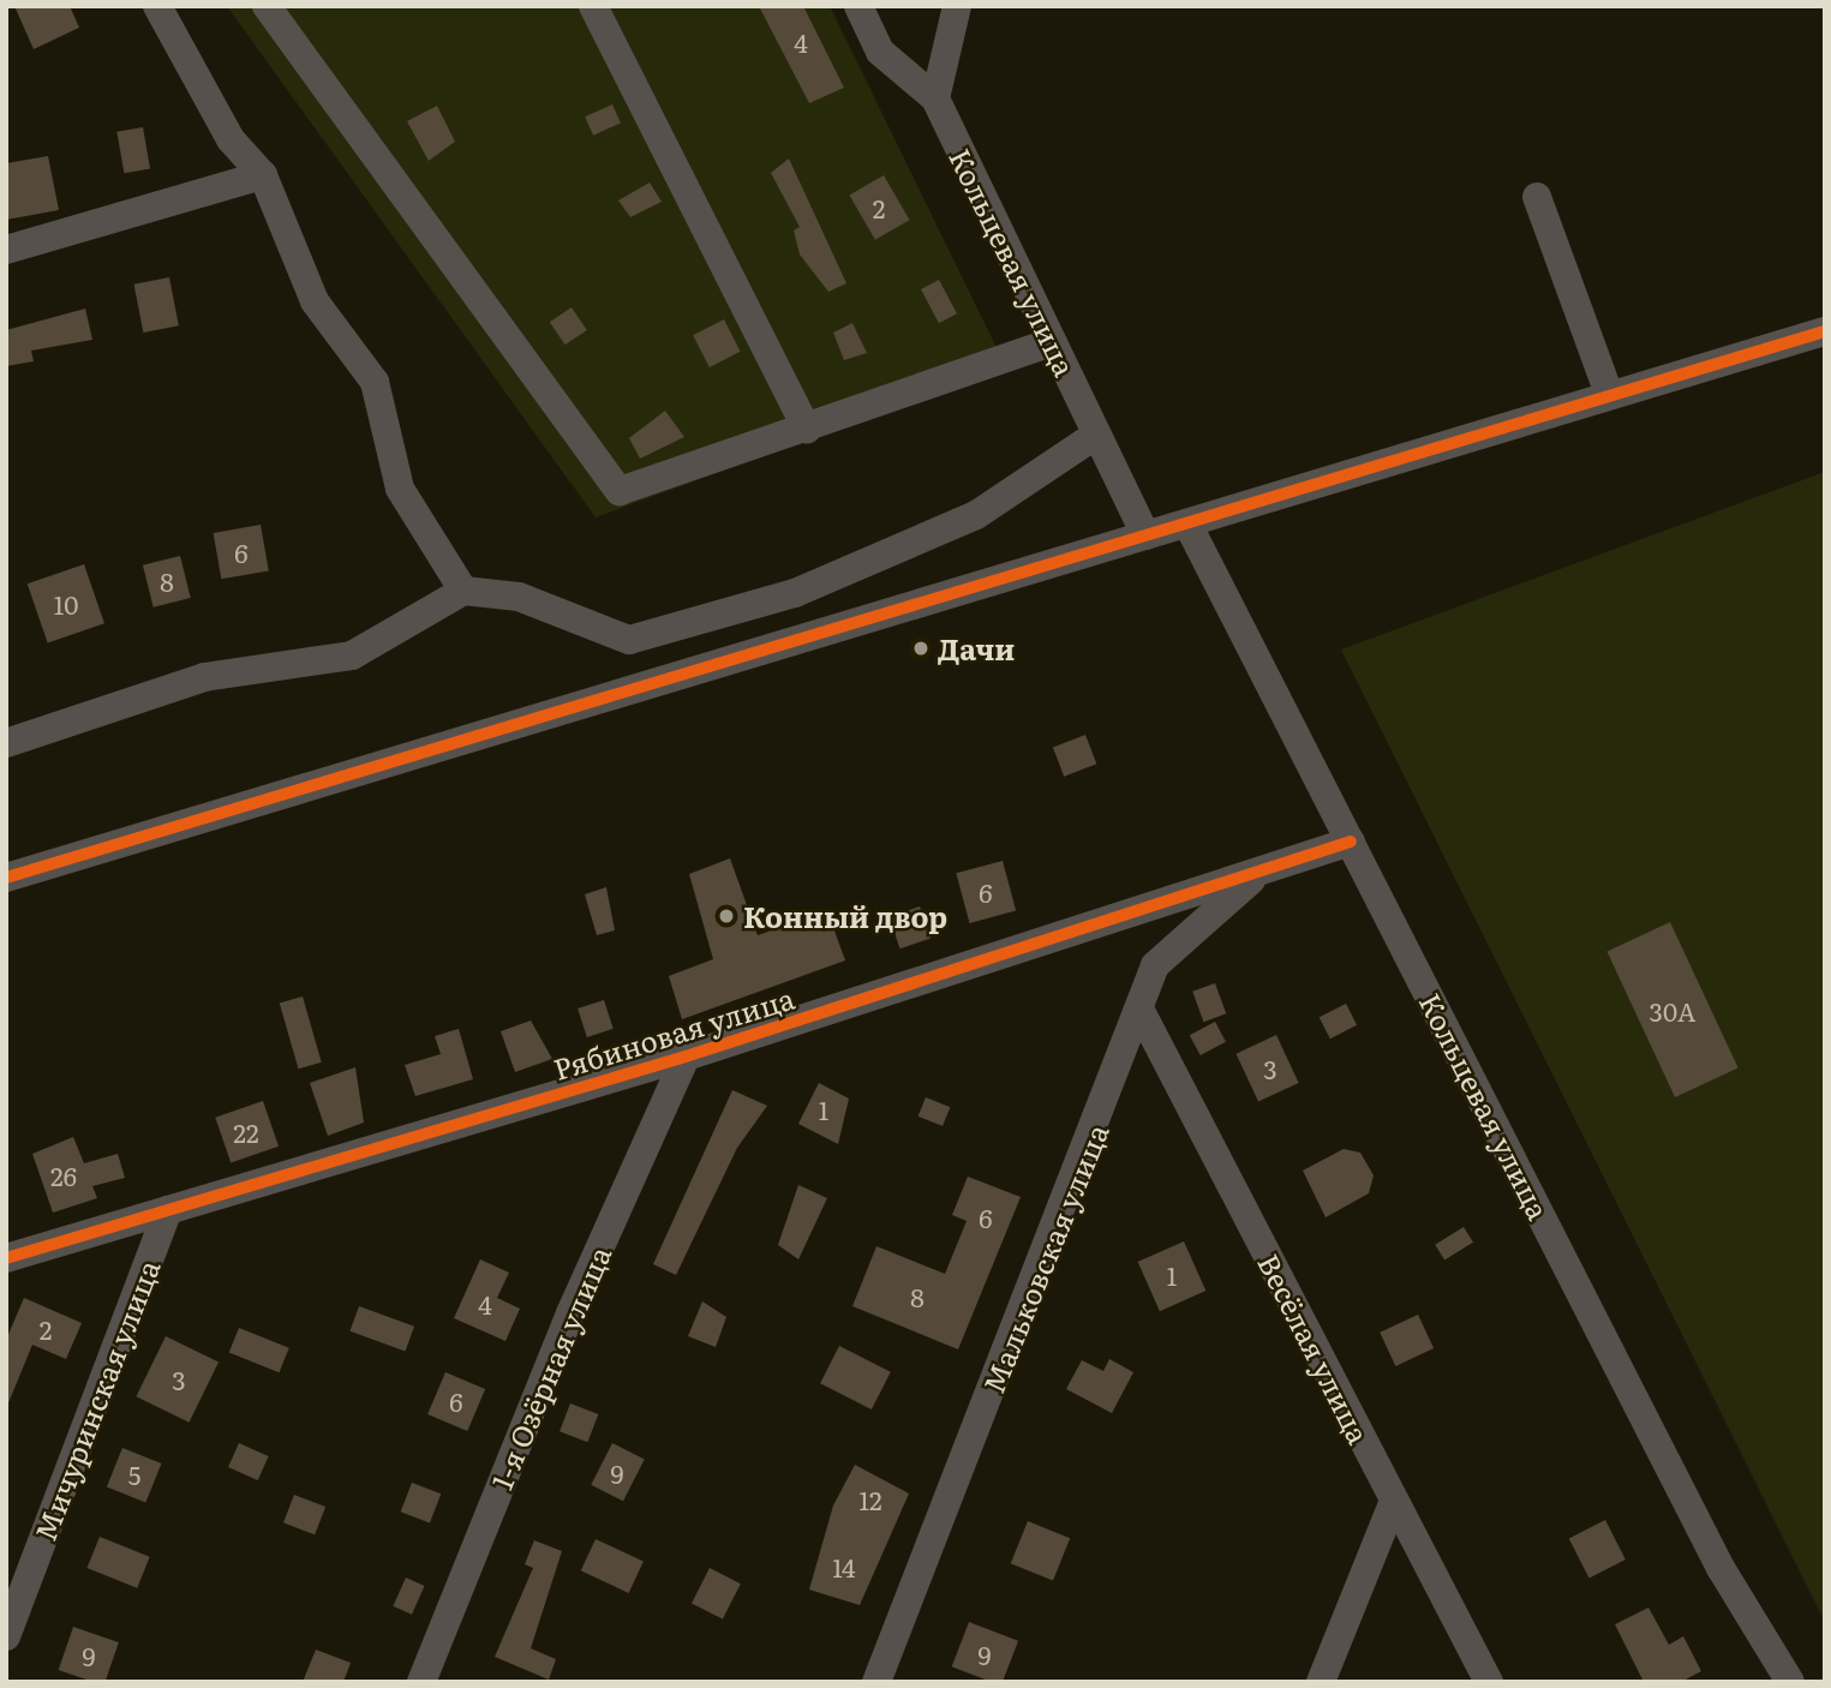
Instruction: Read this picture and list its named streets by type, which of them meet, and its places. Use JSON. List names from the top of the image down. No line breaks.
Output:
{"streets":{"street":["Кольцевая улица","Рябиновая улица","Мальковская улица","Весёлая улица","1-я Озёрная улица","Мичуринская улица"]},"crossings":[["Кольцевая улица","Рябиновая улица"],["Рябиновая улица","Мальковская улица"],["Рябиновая улица","1-я Озёрная улица"],["Рябиновая улица","Мичуринская улица"],["Мальковская улица","Весёлая улица"]],"places":["Дачи","Конный двор"],"house_numbers":["4","2","6","8","10","6","30А","3","1","22","26","6","1","8","4","2","3","6","9","5","12","14","9","9"]}
